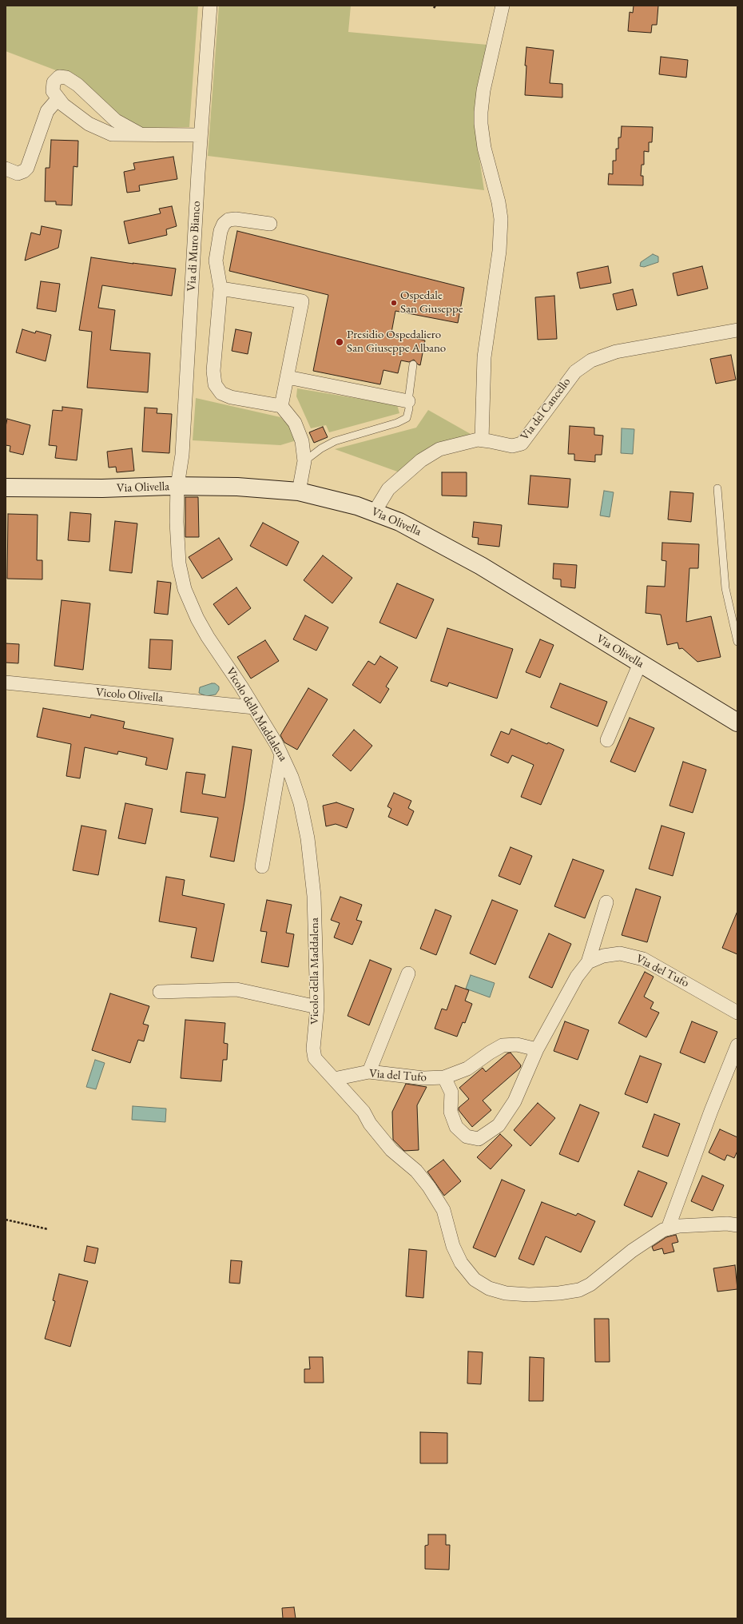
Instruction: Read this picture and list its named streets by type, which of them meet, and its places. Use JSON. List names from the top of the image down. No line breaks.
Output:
{"streets":{"main road":["Via Olivella"],"street":["Via di Muro Bianco","Via del Cancello","Vicolo Olivella","Vicolo della Maddalena","Via del Tufo"]},"crossings":[["Via di Muro Bianco","Via Olivella"],["Via di Muro Bianco","Vicolo della Maddalena"],["Via del Cancello","Via Olivella"],["Via Olivella","Vicolo della Maddalena"],["Vicolo Olivella","Vicolo della Maddalena"],["Vicolo della Maddalena","Via del Tufo"]],"places":["Ospedale San Giuseppe","Presidio Ospedaliero San Giuseppe Albano"]}
